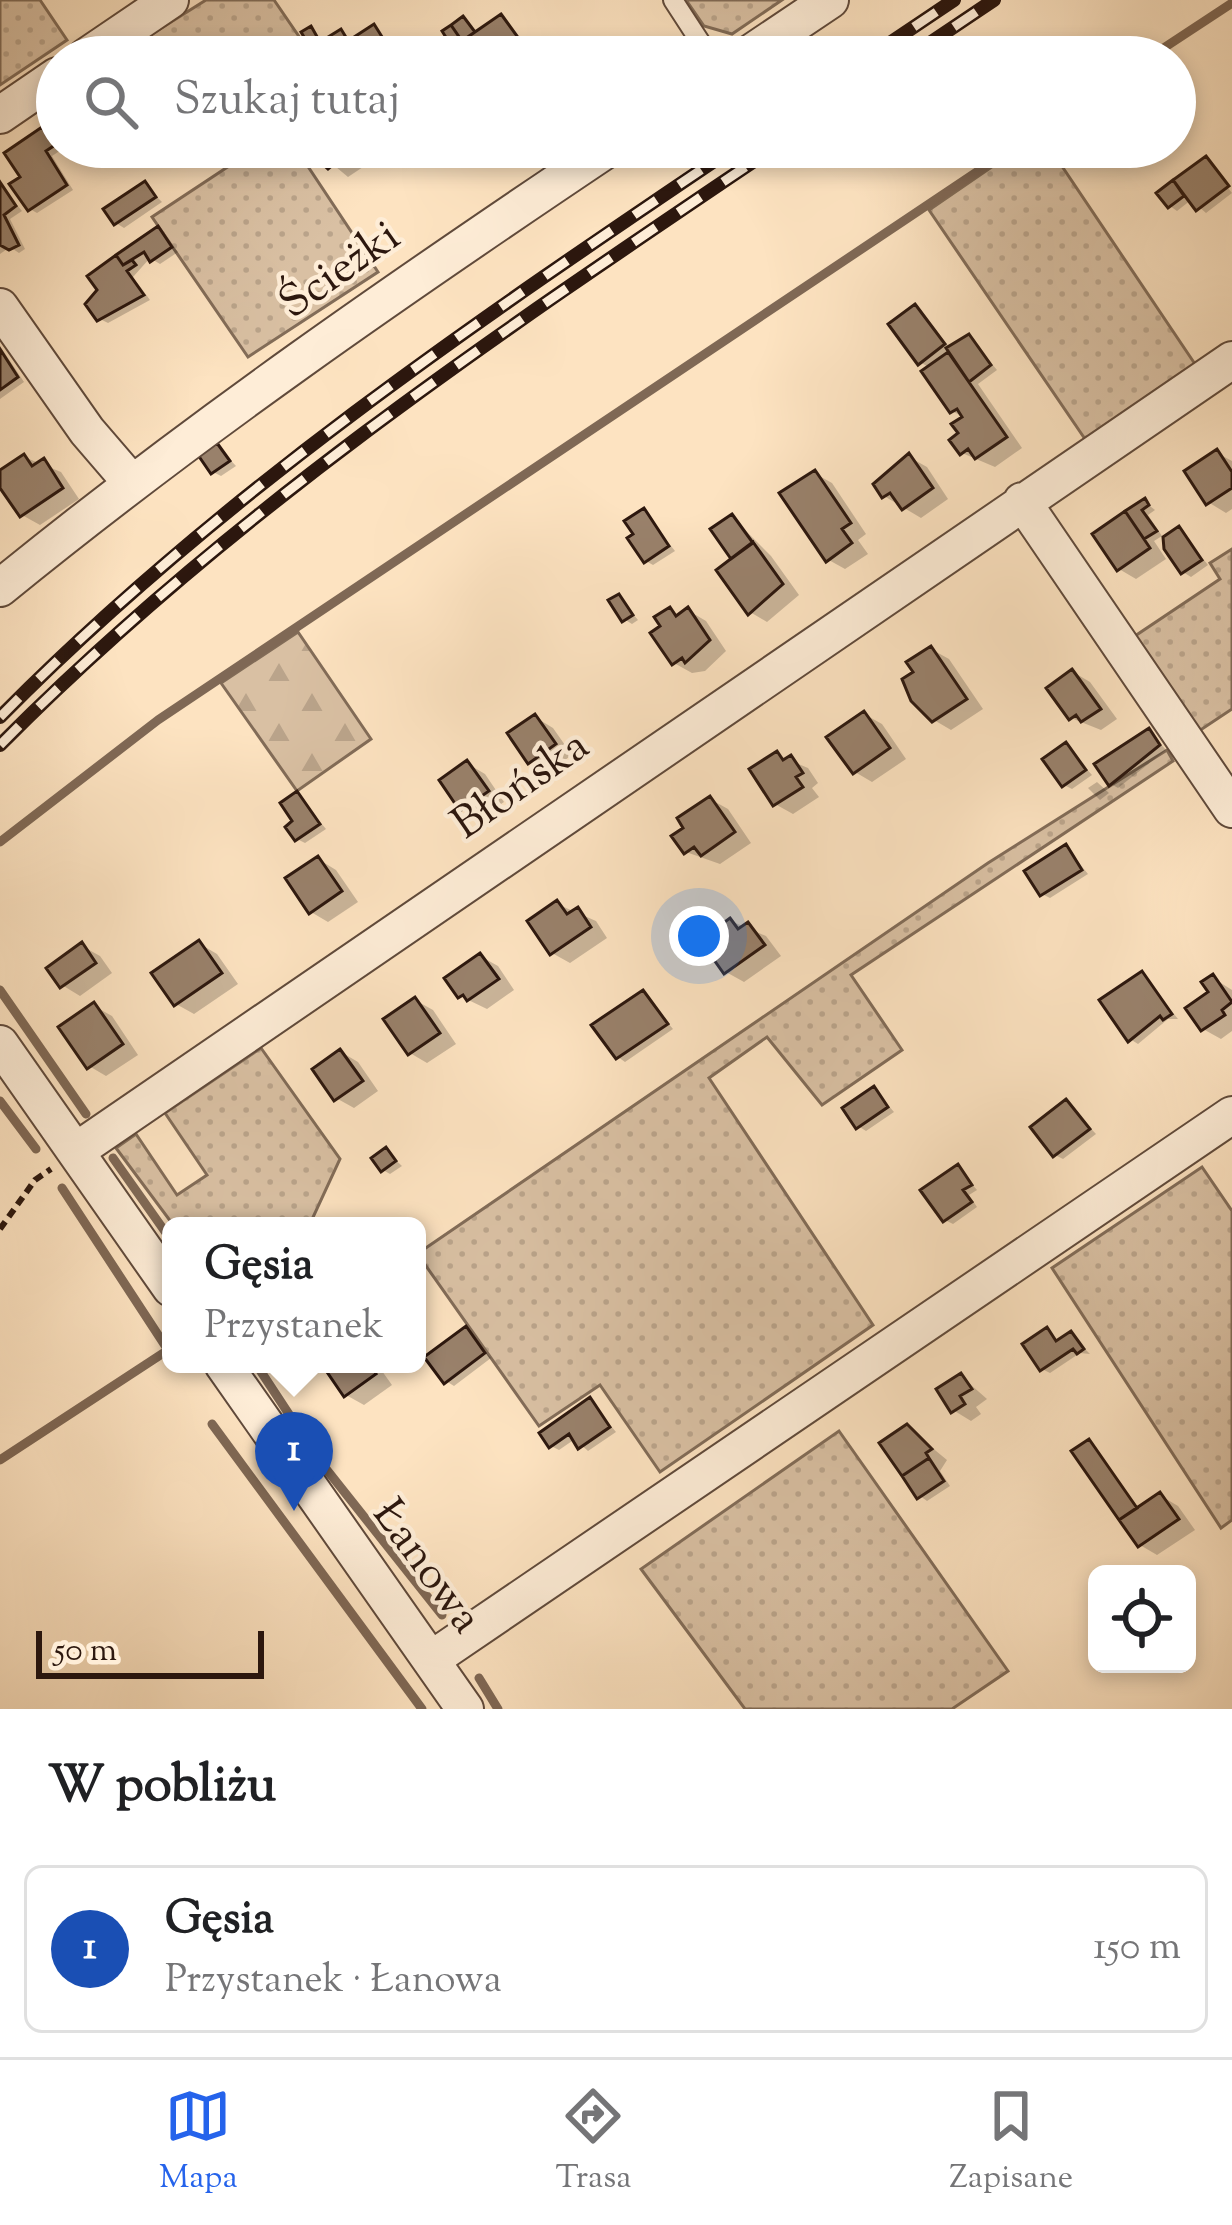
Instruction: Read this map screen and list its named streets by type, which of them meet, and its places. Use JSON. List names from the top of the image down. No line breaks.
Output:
{"streets":{"street":["Ścieżki","Błońska","Łanowa"]},"scale_bar":"50 m","page":{"search":"Szukaj tutaj","popup":["Gęsia","Przystanek"],"pins":"1","scale":"50 m","heading":"W pobliżu","list":[{"mark":"1","name":"Gęsia","note":"Przystanek · Łanowa","value":"150 m"}],"nav":["Mapa","Trasa","Zapisane"]}}
